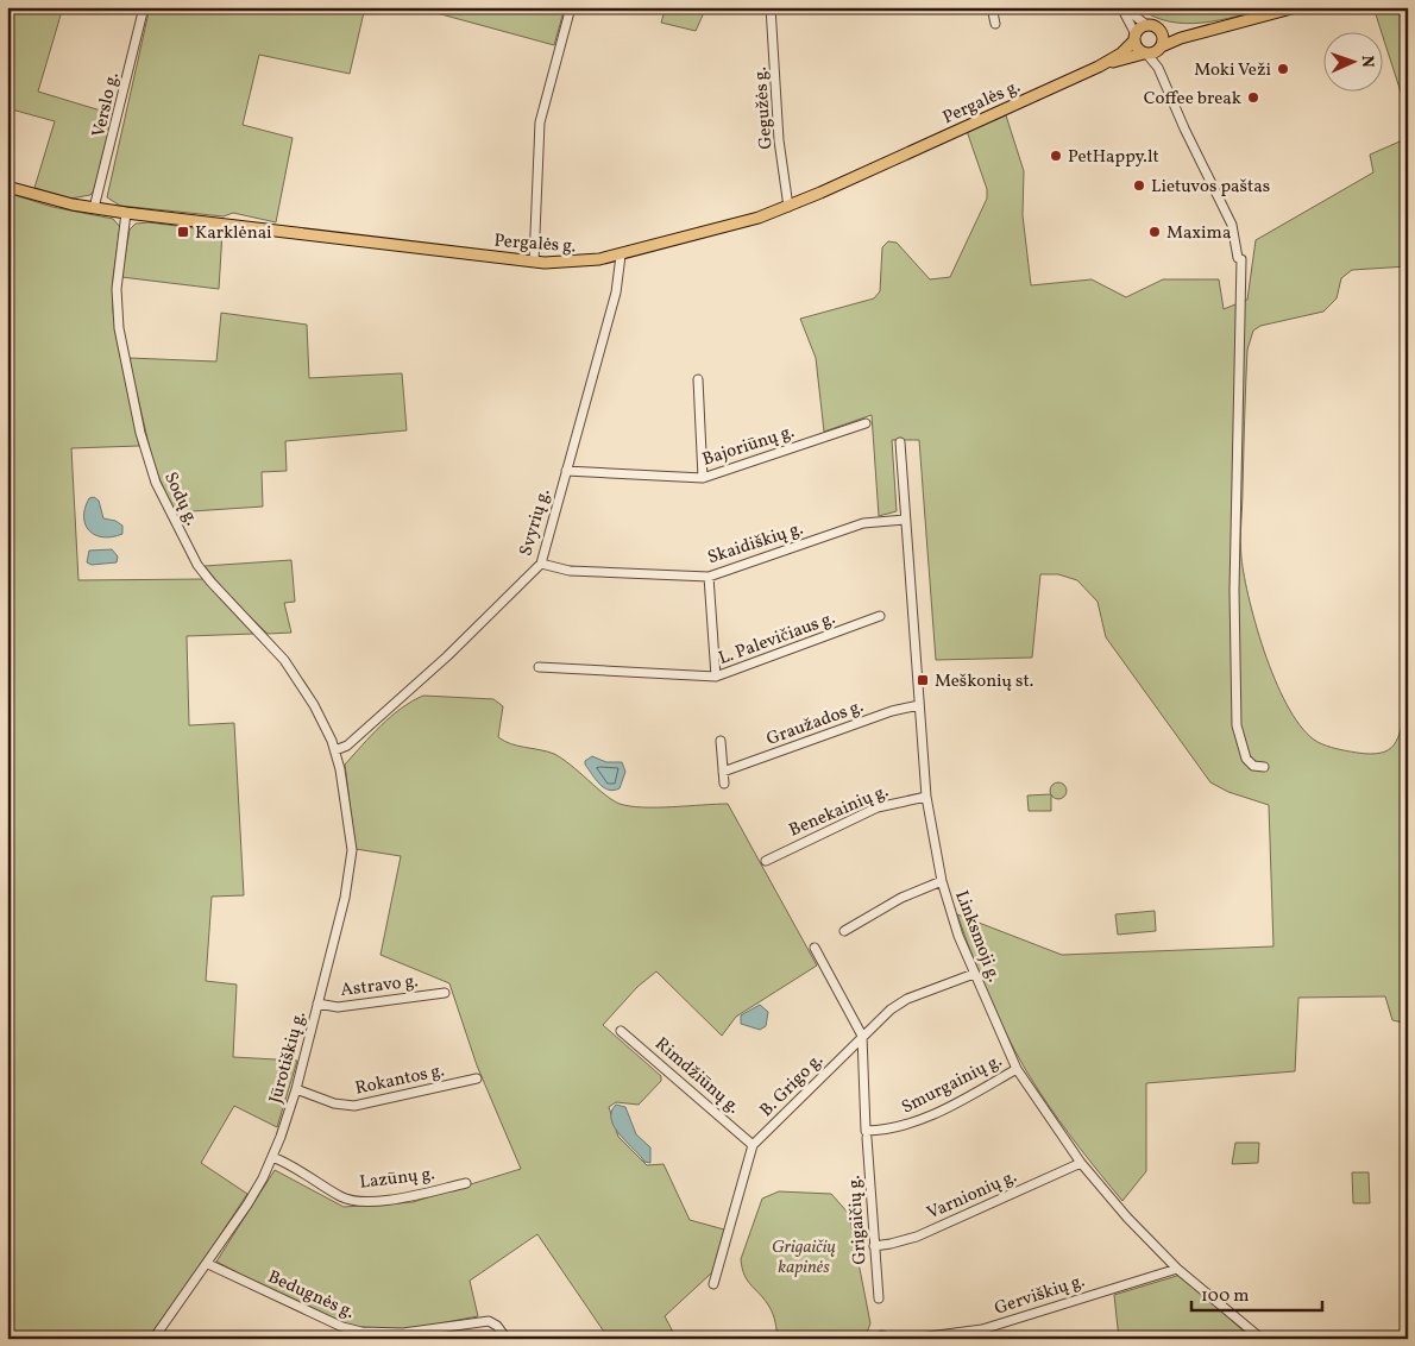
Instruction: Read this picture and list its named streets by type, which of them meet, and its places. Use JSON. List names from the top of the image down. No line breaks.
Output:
{"streets":{"main road":["Pergalės g."],"street":["Verslo g.","Gegužės g.","Bajoriūnų g.","Sodų g.","Svyrių g.","Skaidiškių g.","L. Palevičiaus g.","Graužados g.","Benekainių g.","Linksmoji g.","Astravo g.","Jūrotiškių g.","Rimdžiūnų g.","Rokantos g.","Smurgainių g.","B. Grigo g.","Lazūnų g.","Varnionių g.","Grigaičių g.","Bedugnės g.","Gerviškių g."]},"crossings":[["Pergalės g.","Verslo g."],["Pergalės g.","Gegužės g."],["Pergalės g.","Sodų g."],["Pergalės g.","Svyrių g."],["Bajoriūnų g.","Svyrių g."],["Sodų g.","Svyrių g."],["Sodų g.","Jūrotiškių g."],["Svyrių g.","Skaidiškių g."],["Svyrių g.","Jūrotiškių g."],["Skaidiškių g.","Linksmoji g."],["Graužados g.","Linksmoji g."],["Benekainių g.","Linksmoji g."],["Linksmoji g.","Smurgainių g."],["Linksmoji g.","B. Grigo g."],["Linksmoji g.","Varnionių g."],["Linksmoji g.","Gerviškių g."],["Astravo g.","Jūrotiškių g."],["Jūrotiškių g.","Rokantos g."],["Jūrotiškių g.","Lazūnų g."],["Jūrotiškių g.","Bedugnės g."],["Rimdžiūnų g.","B. Grigo g."],["Smurgainių g.","Grigaičių g."],["B. Grigo g.","Grigaičių g."],["Varnionių g.","Grigaičių g."]],"parks":["Grigaičių kapinės"],"places":{"other":["Moki Veži","Coffee break","PetHappy.lt","Lietuvos paštas","Maxima"],"transit":["Karklėnai","Meškonių st."]},"scale_bar":"100 m","north":"right"}
